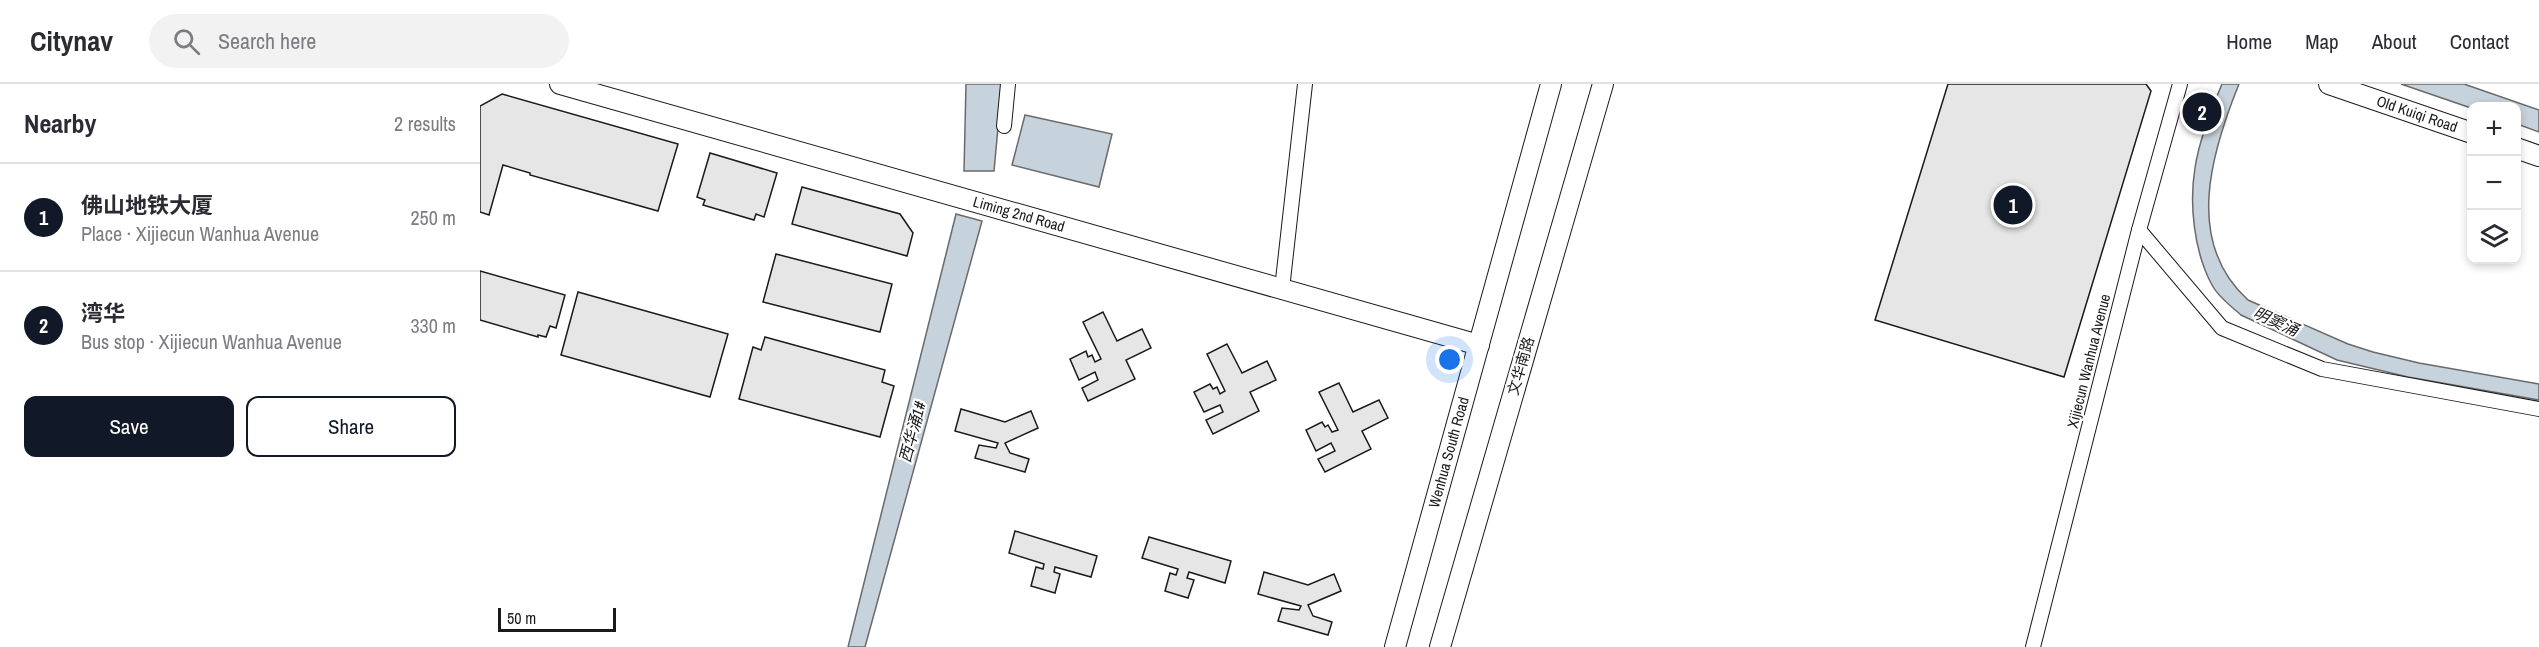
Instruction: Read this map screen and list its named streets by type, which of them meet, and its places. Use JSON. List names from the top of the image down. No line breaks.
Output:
{"streets":{"main road":["Old Kuiqi Road","Liming 2nd Road","文华南路","Wenhua South Road"],"street":["Xijiecun Wanhua Avenue"]},"crossings":[["Liming 2nd Road","Wenhua South Road"]],"water":["明窦涌","西华涌1#"],"scale_bar":"50 m","page":{"header":"Citynav","search":"Search here","nav":["Home","Map","About","Contact"],"heading":["Nearby","2 results"],"pins":["2","1"],"map_buttons":["+","−"],"list":[{"mark":"1","name":"佛山地铁大厦","note":"Place · Xijiecun Wanhua Avenue","value":"250 m"},{"mark":"2","name":"湾华","note":"Bus stop · Xijiecun Wanhua Avenue","value":"330 m"}],"buttons":["Save","Share"],"scale":"50 m"}}
